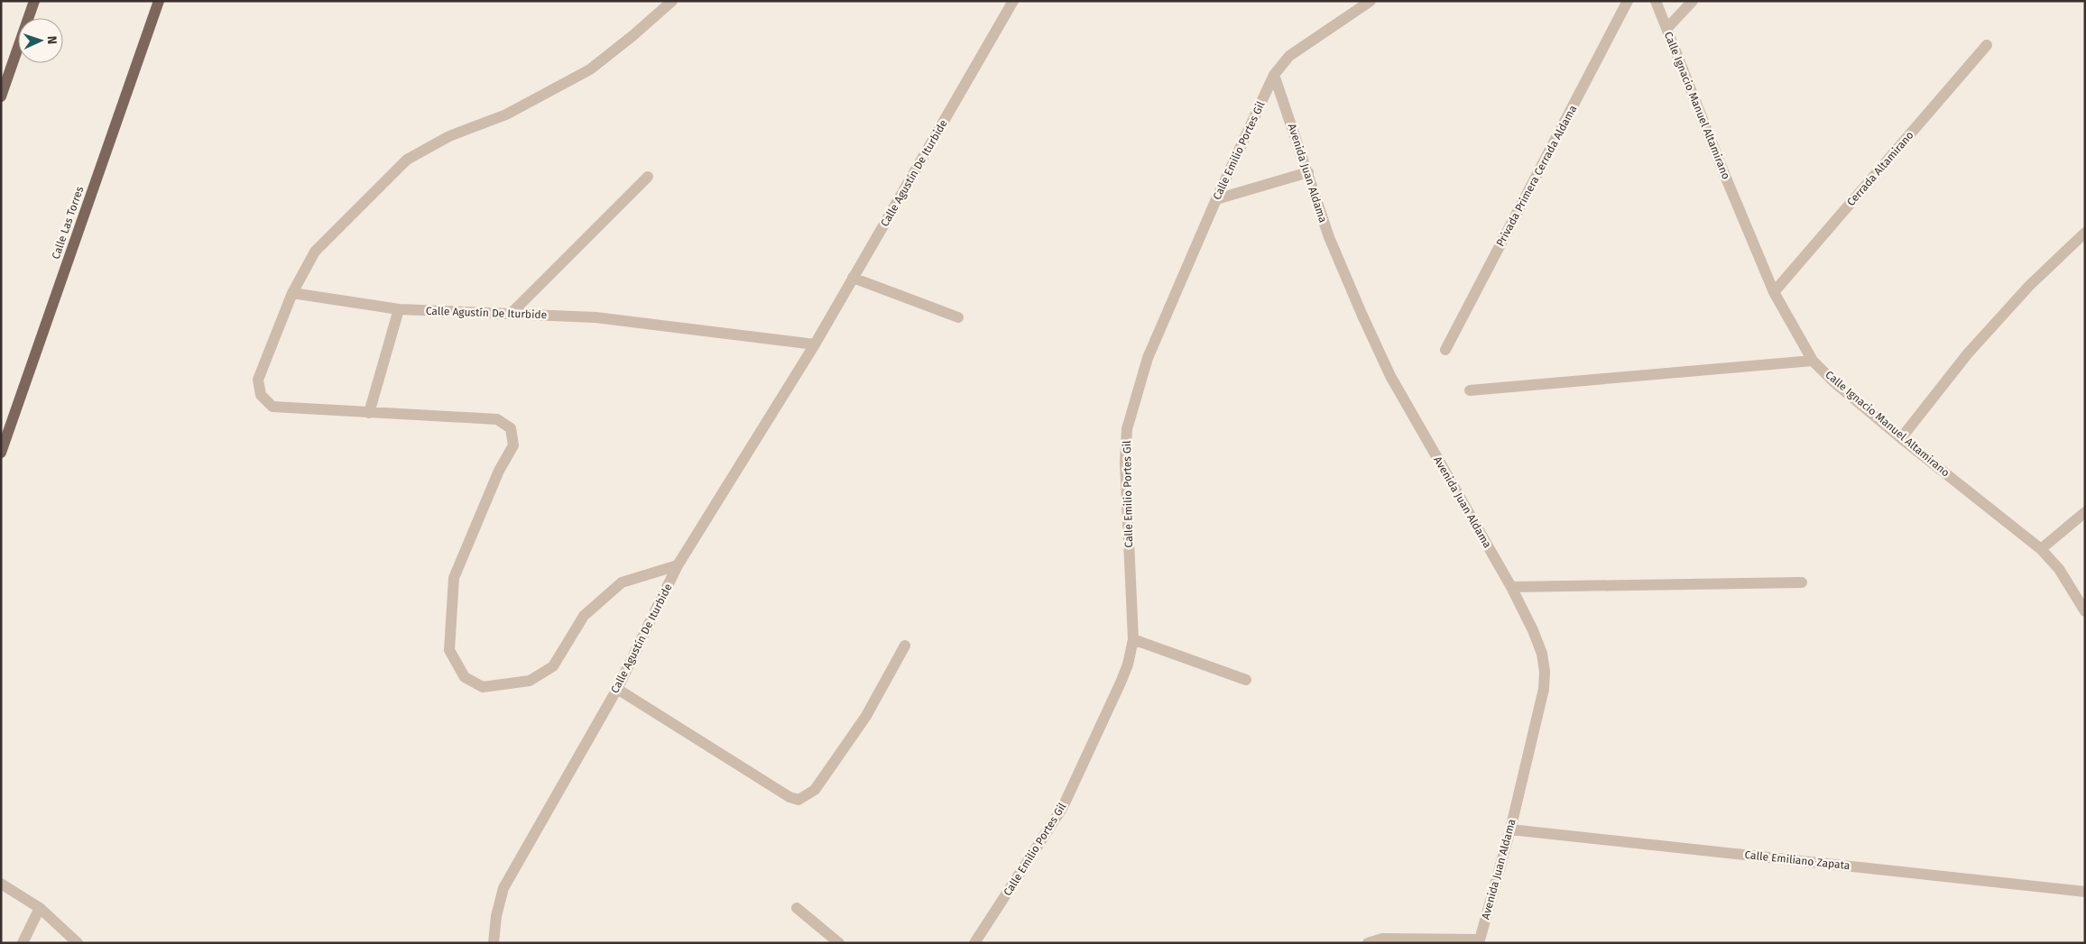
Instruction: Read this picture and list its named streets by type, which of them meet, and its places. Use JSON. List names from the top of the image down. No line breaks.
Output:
{"streets":{"main road":["Calle Las Torres"],"street":["Calle Ignacio Manuel Altamirano","Calle Emilio Portes Gil","Cerrada Altamirano","Calle Agustín De Iturbide","Avenida Juan Aldama","Privada Primera Cerrada Aldama","Calle Emiliano Zapata"]},"crossings":[["Calle Ignacio Manuel Altamirano","Cerrada Altamirano"],["Calle Emilio Portes Gil","Avenida Juan Aldama"],["Avenida Juan Aldama","Calle Emiliano Zapata"]],"north":"right"}
